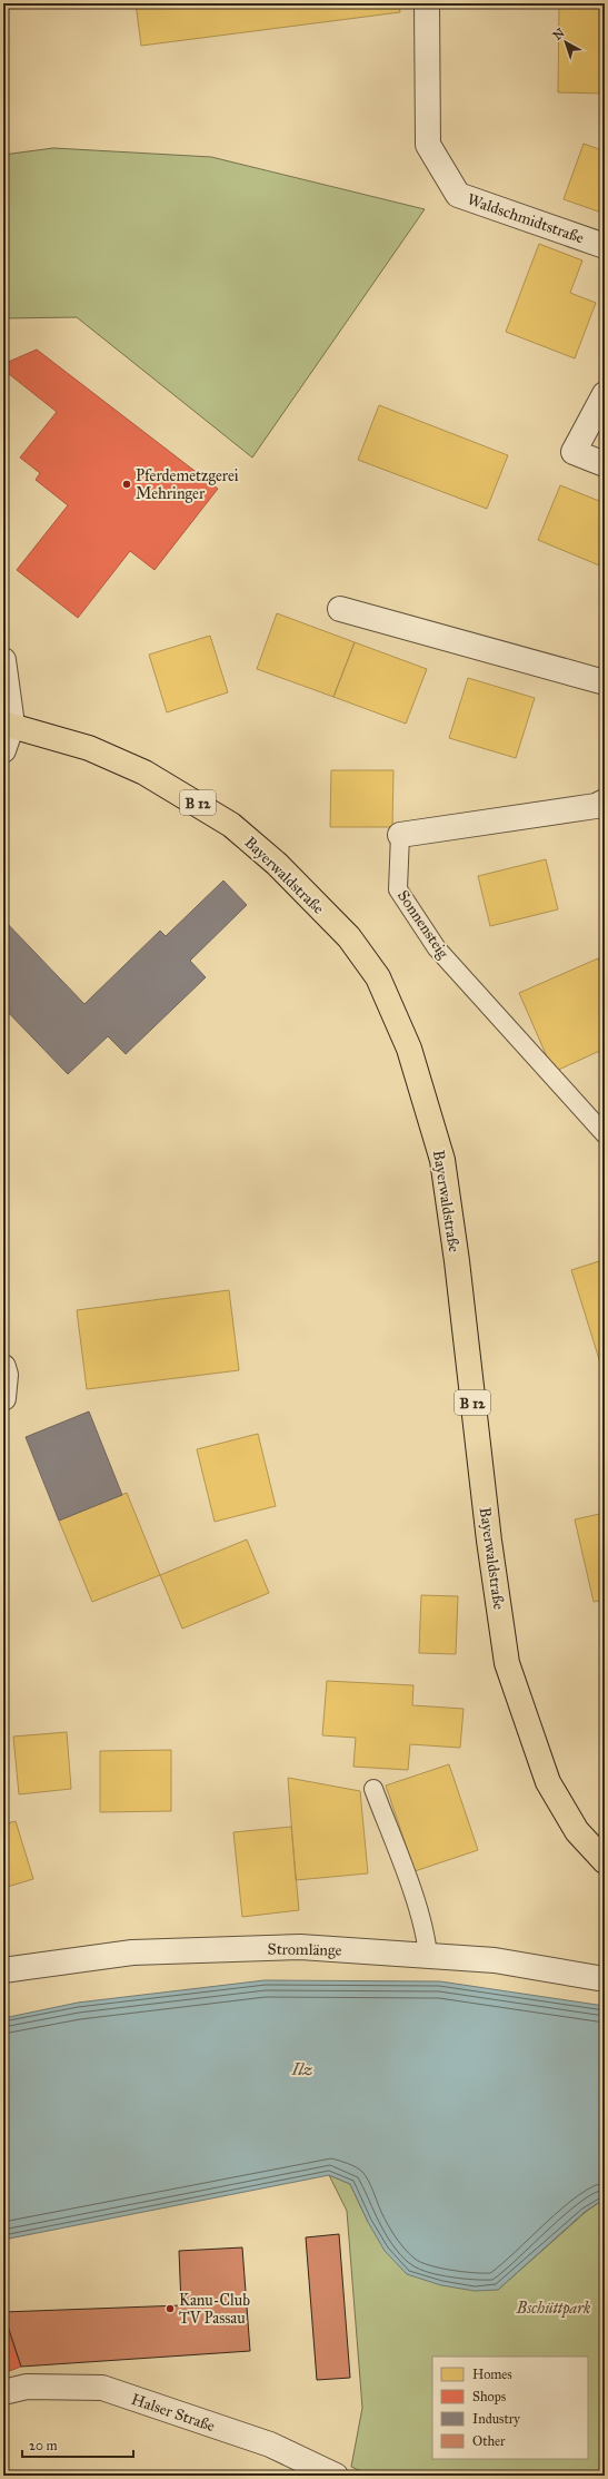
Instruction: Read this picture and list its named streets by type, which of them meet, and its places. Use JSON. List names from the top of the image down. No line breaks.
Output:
{"streets":{"main road":["B 12","Bayerwaldstraße"],"street":["Waldschmidtstraße","Sonnensteig","Stromlänge","Halser Straße"]},"water":["Ilz"],"parks":["Bschüttpark"],"places":["Pferdemetzgerei Mehringer","Kanu-Club TV Passau"],"legend":["Homes","Shops","Industry","Other"],"scale_bar":"20 m","north":"top left"}
